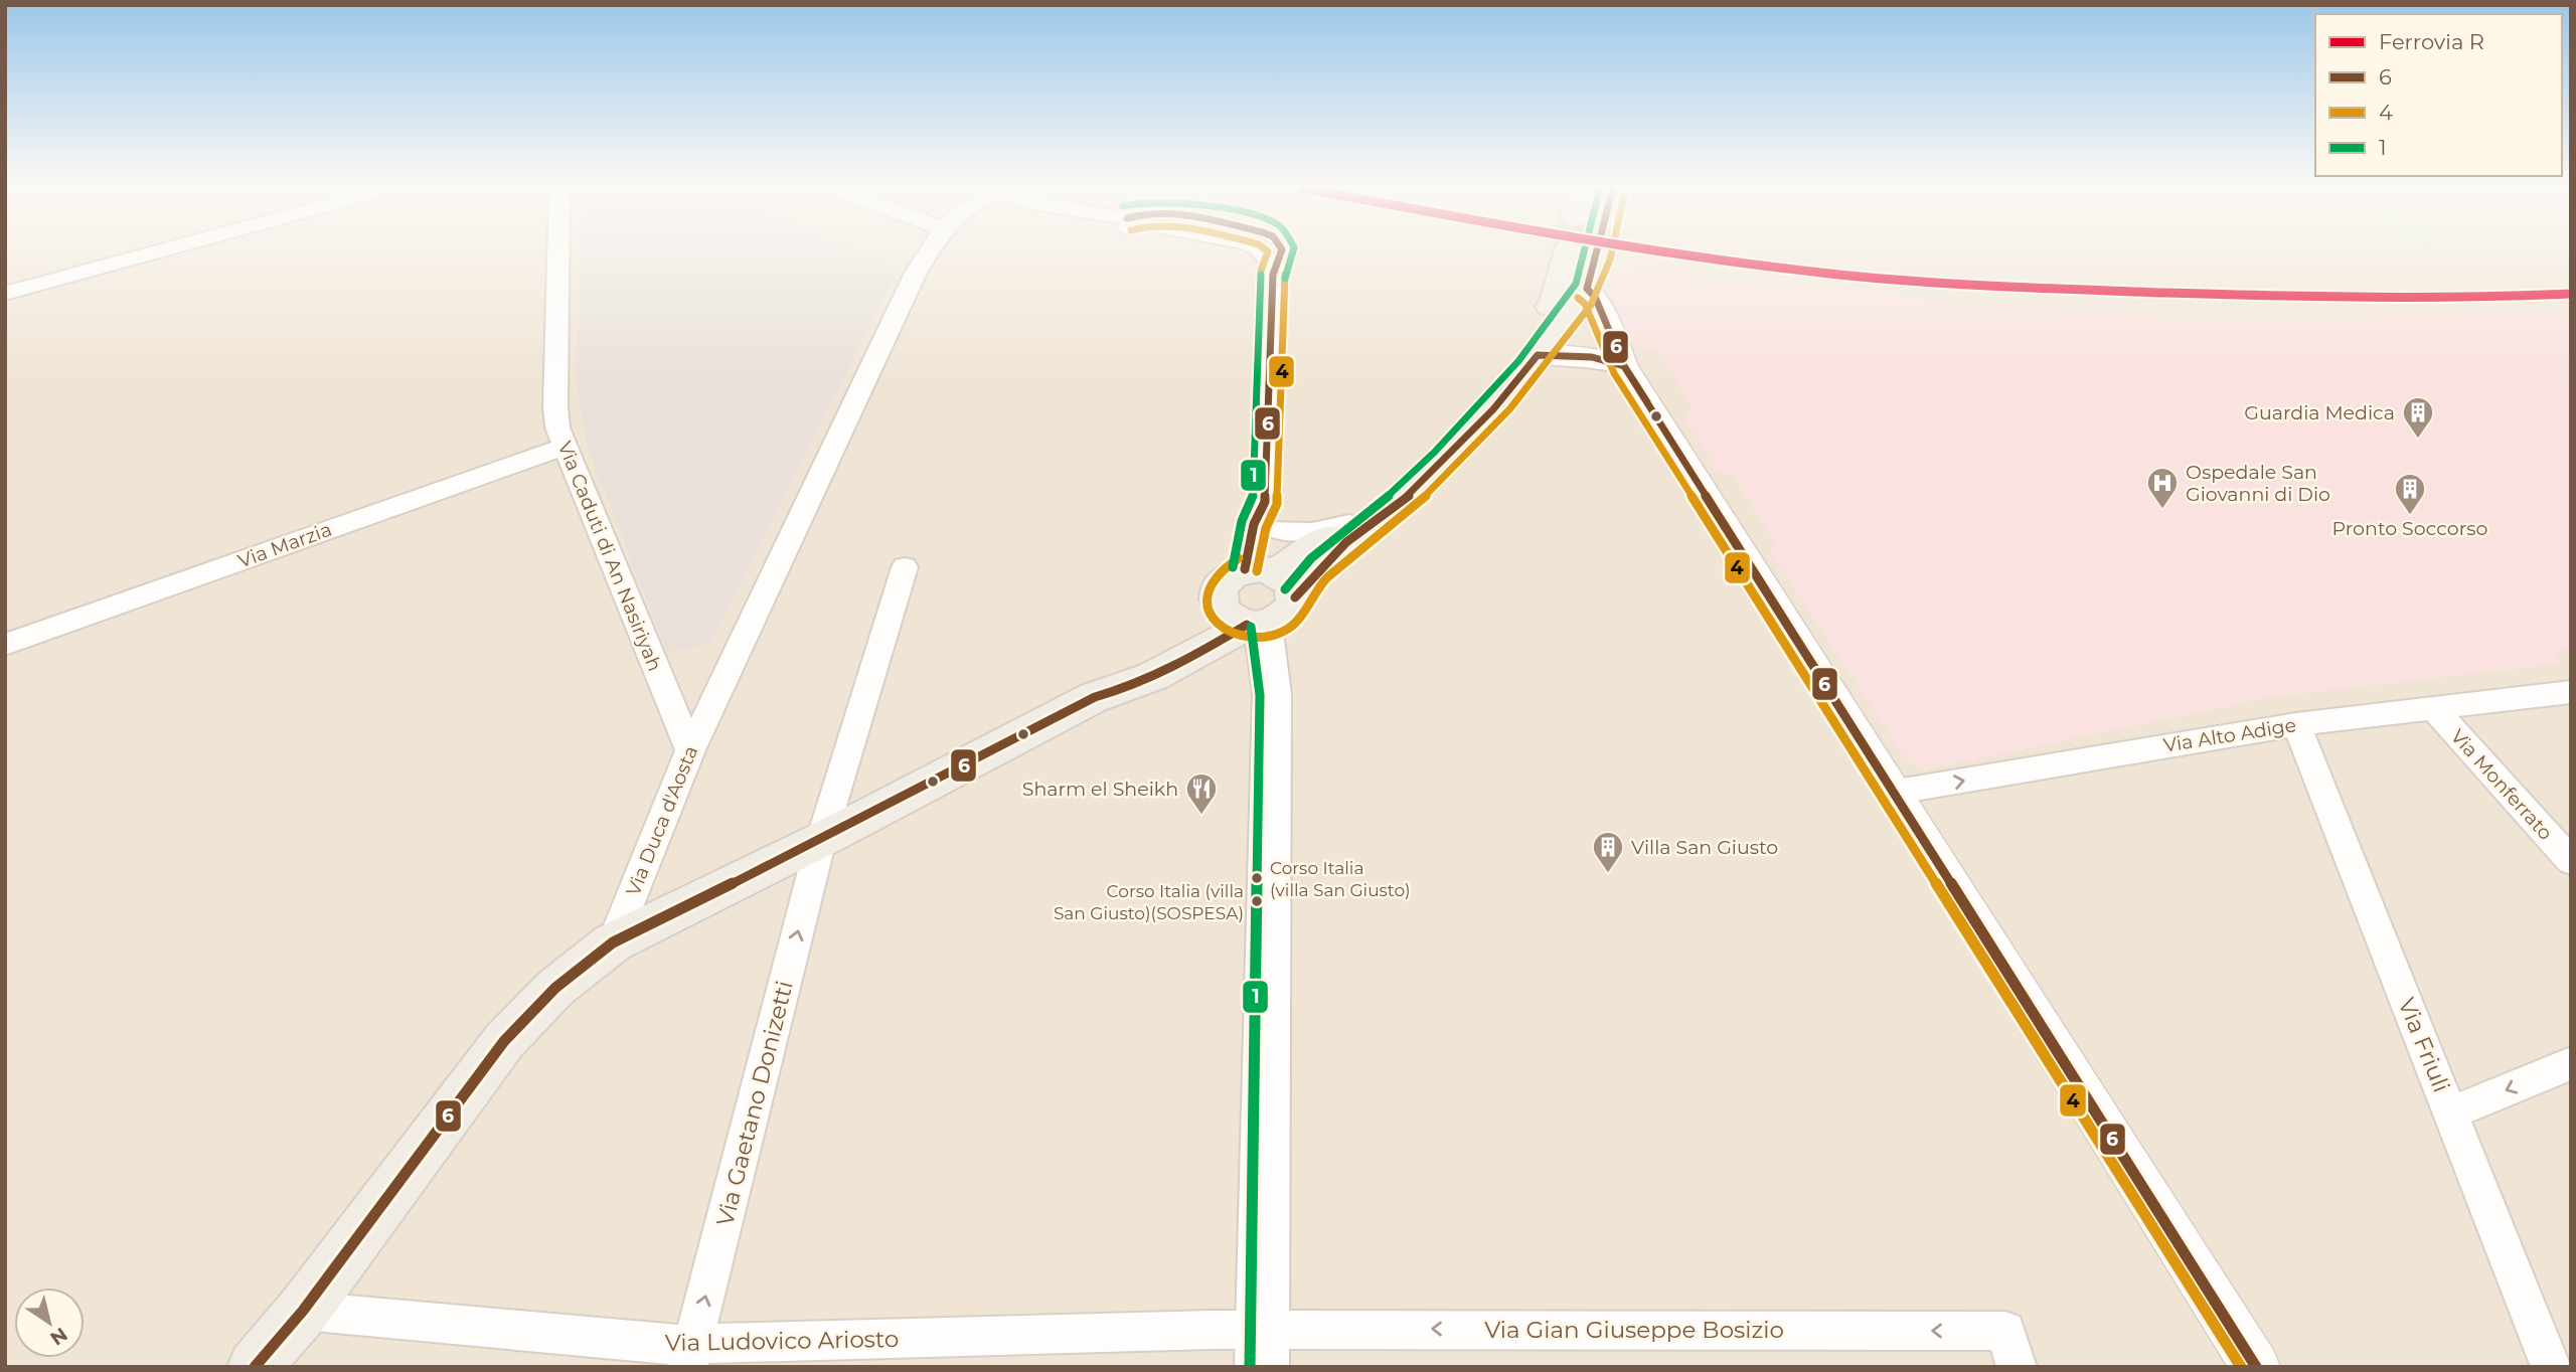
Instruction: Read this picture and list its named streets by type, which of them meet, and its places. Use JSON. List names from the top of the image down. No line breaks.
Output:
{"streets":{"main road":["Via Duca d'Aosta"],"street":["Via Marzia","Via Caduti di An Nasiriyah","Via Alto Adige","Via Monferrato","Via Friuli","Via Gaetano Donizetti","Via Gian Giuseppe Bosizio","Via Ludovico Ariosto"]},"crossings":[["Via Marzia","Via Caduti di An Nasiriyah"],["Via Caduti di An Nasiriyah","Via Duca d'Aosta"],["Via Alto Adige","Via Monferrato"],["Via Alto Adige","Via Friuli"],["Via Duca d'Aosta","Via Ludovico Ariosto"],["Via Gaetano Donizetti","Via Ludovico Ariosto"],["Via Gian Giuseppe Bosizio","Via Ludovico Ariosto"]],"one_way":["Via Alto Adige","Via Gaetano Donizetti","Via Gian Giuseppe Bosizio"],"places":{"building":["Guardia Medica","Pronto Soccorso","Villa San Giusto"],"hospital":["Ospedale San Giovanni di Dio"],"restaurant":["Sharm el Sheikh"],"other":["Corso Italia (villa San Giusto)","Corso Italia (villa San Giusto)(SOSPESA)"]},"lines":["rail line R","transit line 6","transit line 4","transit line 1"],"legend":["Ferrovia R","6","4","1"],"north":"bottom right"}
